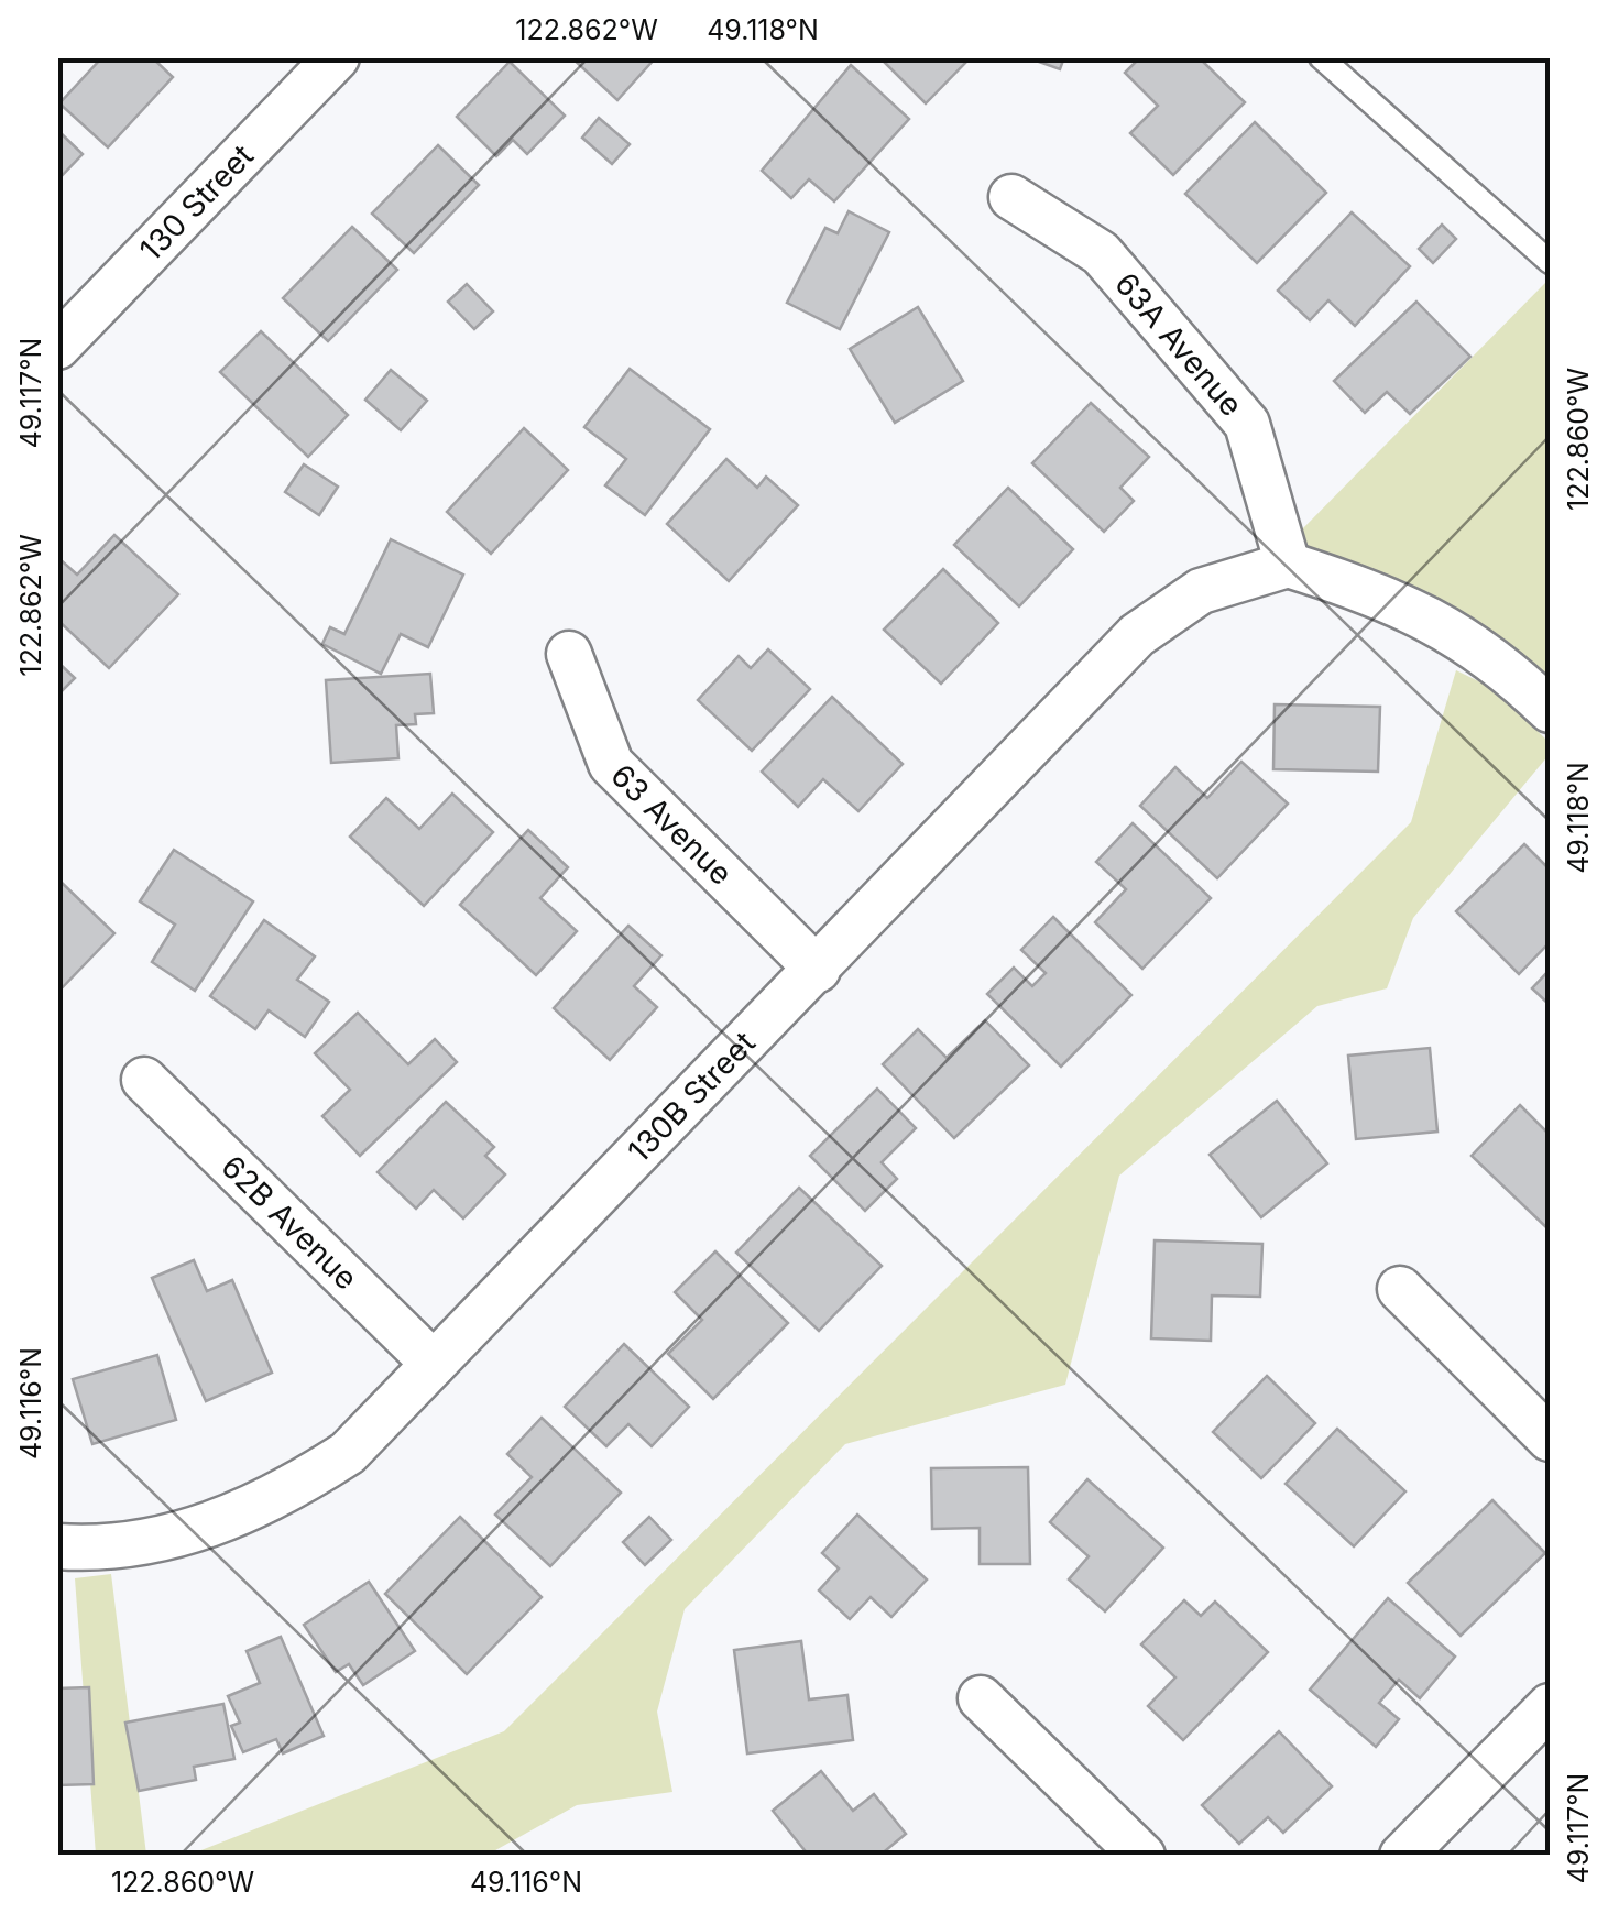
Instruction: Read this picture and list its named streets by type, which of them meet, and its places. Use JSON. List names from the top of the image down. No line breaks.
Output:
{"streets":{"street":["130 Street","63A Avenue","63 Avenue","130B Street","62B Avenue"]},"crossings":[["63A Avenue","130B Street"],["63 Avenue","130B Street"],["130B Street","62B Avenue"]],"coordinates":["122.862°W","49.118°N","49.117°N","122.860°W","49.116°N"]}
